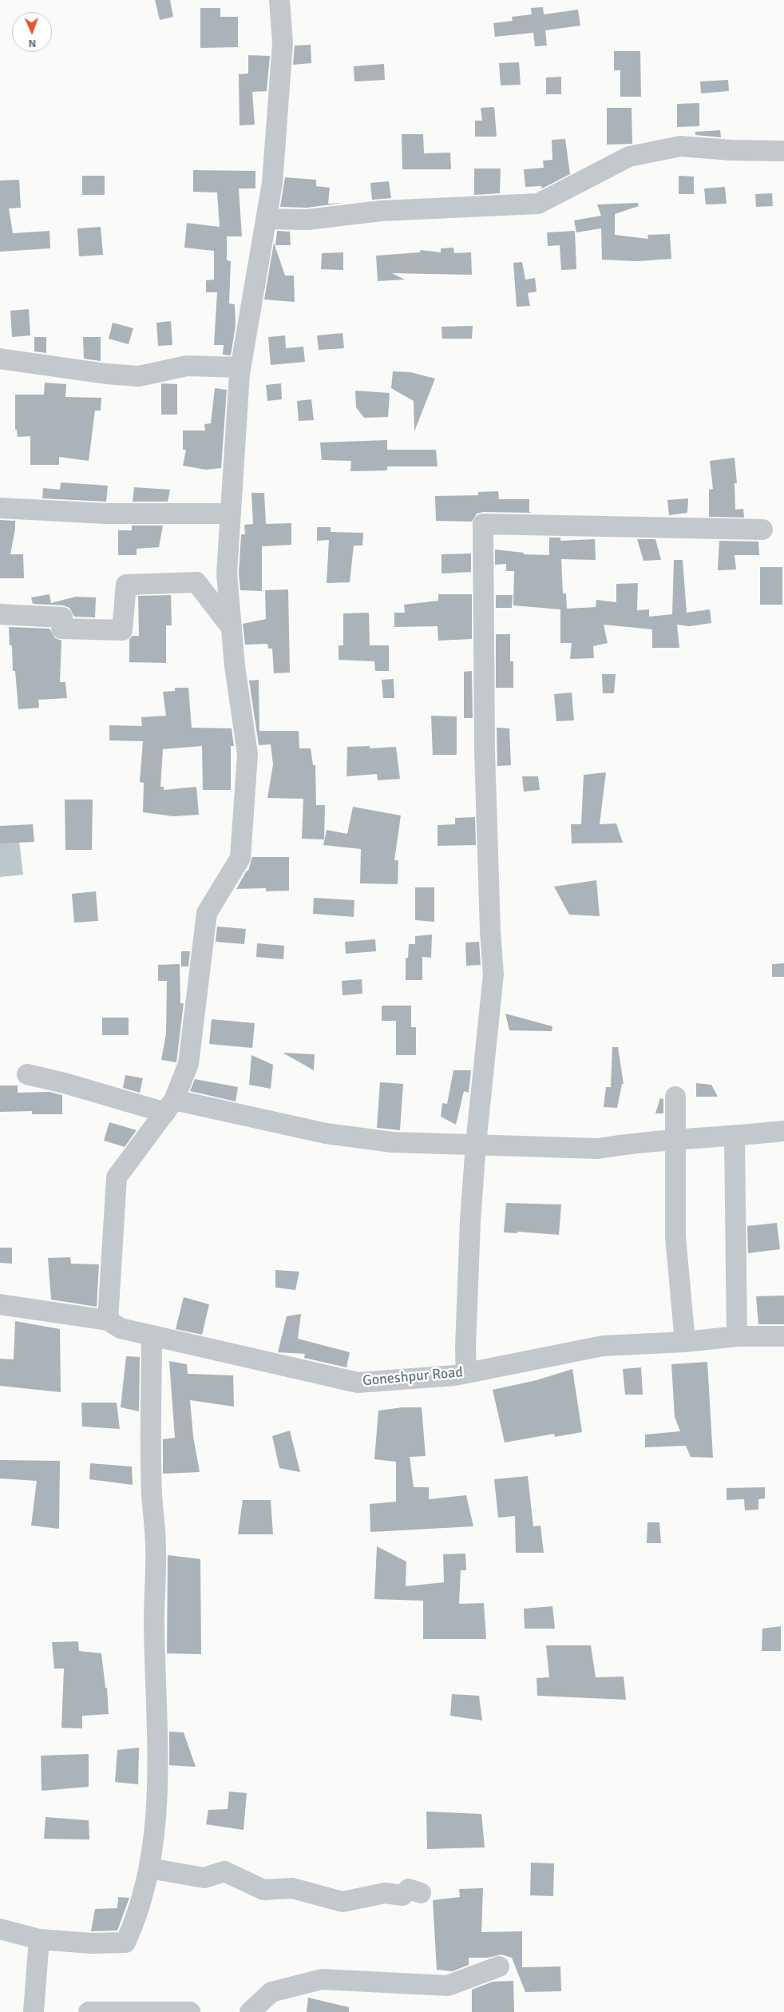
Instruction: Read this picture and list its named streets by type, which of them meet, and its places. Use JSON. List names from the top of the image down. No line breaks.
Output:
{"streets":{"street":["Goneshpur Road"]},"north":"bottom"}
